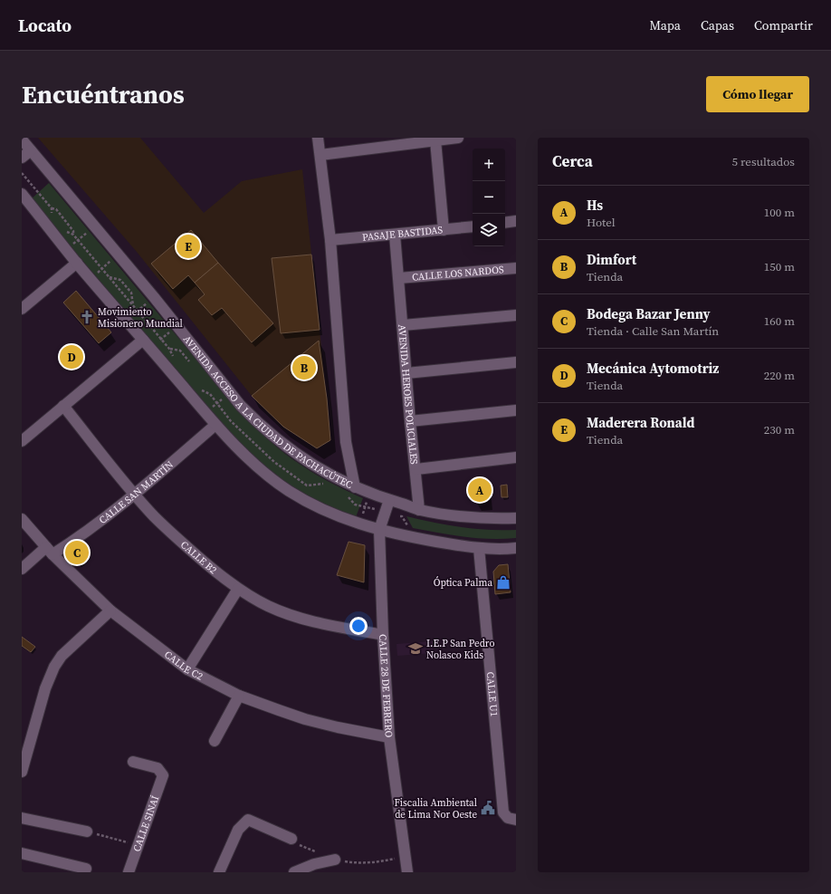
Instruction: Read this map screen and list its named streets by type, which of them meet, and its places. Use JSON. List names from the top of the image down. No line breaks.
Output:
{"streets":{"street":["PASAJE BASTIDAS","CALLE LOS NARDOS","AVENIDA HEROES POLICIALES","AVENIDA ACCESO A LA CIUDAD DE PACHACÚTEC","CALLE SAN MARTÍN","CALLE B2","CALLE C2","CALLE 28 DE FEBRERO","CALLE U1","CALLE SINAÍ"]},"crossings":[["PASAJE BASTIDAS","AVENIDA HEROES POLICIALES"],["CALLE LOS NARDOS","AVENIDA HEROES POLICIALES"],["AVENIDA HEROES POLICIALES","AVENIDA ACCESO A LA CIUDAD DE PACHACÚTEC"],["AVENIDA ACCESO A LA CIUDAD DE PACHACÚTEC","CALLE 28 DE FEBRERO"],["CALLE SAN MARTÍN","CALLE B2"],["CALLE SAN MARTÍN","CALLE C2"],["CALLE B2","CALLE 28 DE FEBRERO"],["CALLE C2","CALLE 28 DE FEBRERO"]],"places":{"church":["Movimiento Misionero Mundial"],"shop":["Óptica Palma"],"school or university":["I.E.P San Pedro Nolasco Kids"],"public building":["Fiscalia Ambiental de Lima Nor Oeste"]},"page":{"header":"Locato","nav":["Mapa","Capas","Compartir"],"buttons":"Cómo llegar","title":"Encuéntranos","heading":["Cerca","5 resultados"],"map_buttons":["+","−"],"list":[{"mark":"A","name":"Hs","note":"Hotel","value":"100 m"},{"mark":"B","name":"Dimfort","note":"Tienda","value":"150 m"},{"mark":"C","name":"Bodega Bazar Jenny","note":"Tienda · Calle San Martín","value":"160 m"},{"mark":"D","name":"Mecánica Aytomotriz","note":"Tienda","value":"220 m"},{"mark":"E","name":"Maderera Ronald","note":"Tienda","value":"230 m"}],"pins":["E","D","B","A","C"]}}
